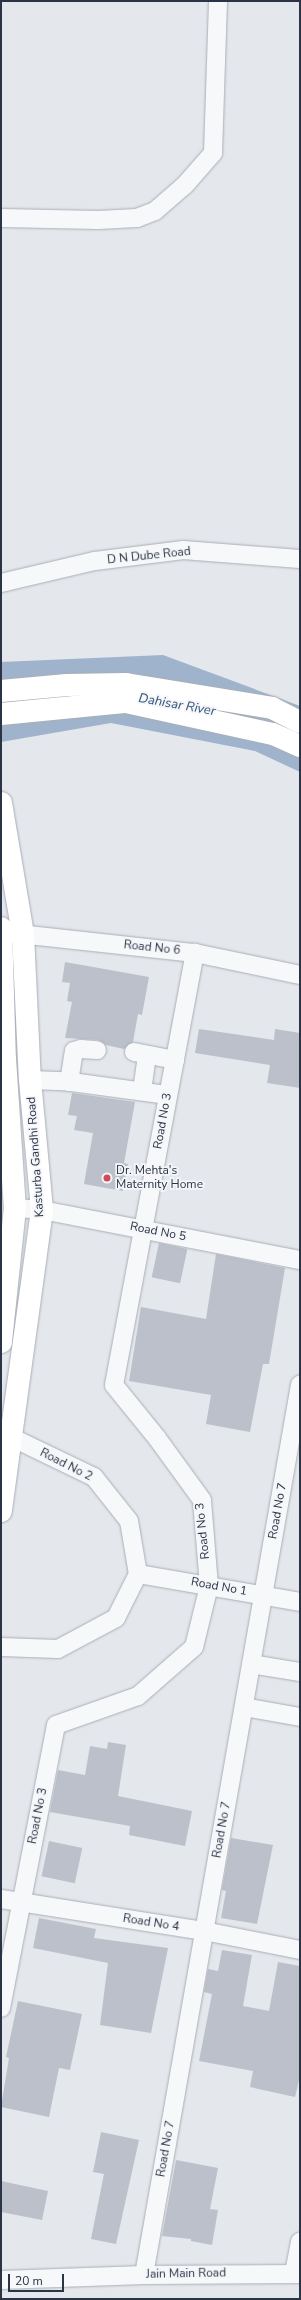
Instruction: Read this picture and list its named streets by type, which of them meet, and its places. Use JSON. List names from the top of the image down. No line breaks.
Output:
{"streets":{"main road":["Kasturba Gandhi Road"],"street":["D N Dube Road","Road No 6","Road No 3","Road No 5","Road No 2","Road No 7","Road No 1","Road No 4","Jain Main Road"]},"crossings":[["Road No 6","Road No 3"],["Road No 6","Kasturba Gandhi Road"],["Road No 3","Road No 5"],["Road No 3","Road No 1"],["Road No 3","Road No 4"],["Kasturba Gandhi Road","Road No 5"],["Kasturba Gandhi Road","Road No 2"],["Road No 2","Road No 1"],["Road No 7","Road No 1"],["Road No 7","Road No 4"],["Road No 7","Jain Main Road"]],"water":["Dahisar River"],"places":["Dr. Mehta's Maternity Home"],"scale_bar":"20 m"}
